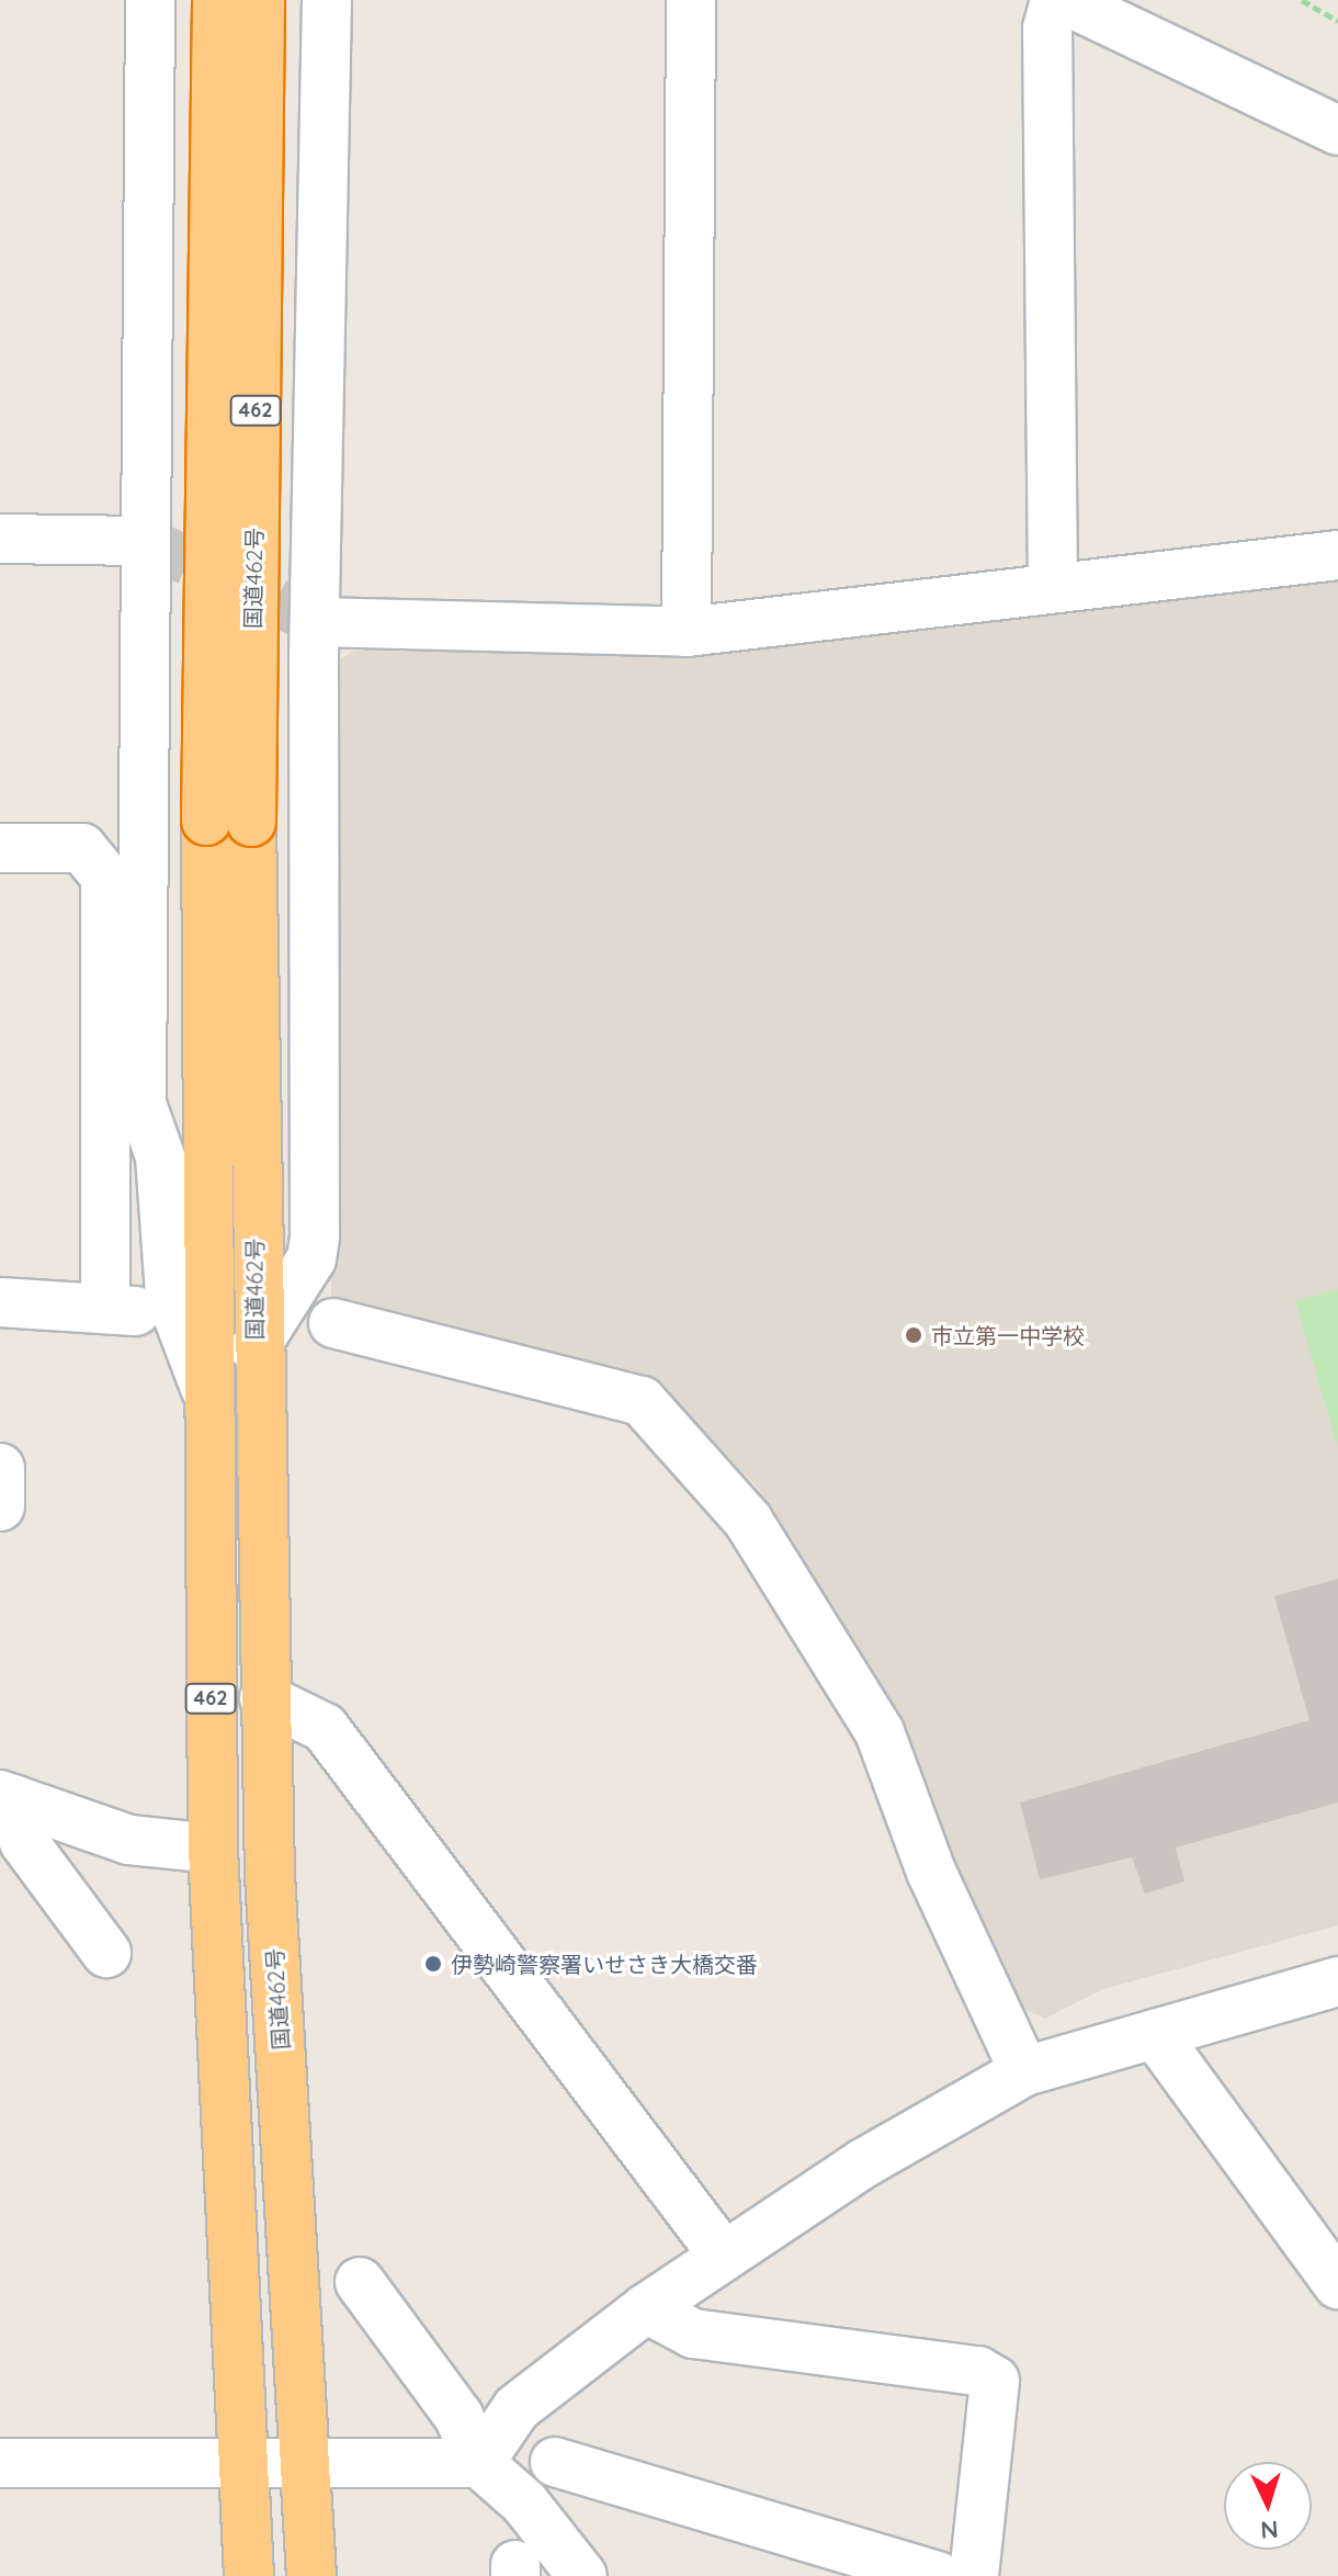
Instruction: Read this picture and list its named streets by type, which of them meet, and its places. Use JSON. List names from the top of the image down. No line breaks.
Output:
{"streets":{"highway":["462","国道462号"]},"places":["市立第一中学校","伊勢崎警察署いせさき大橋交番"],"north":"bottom"}
